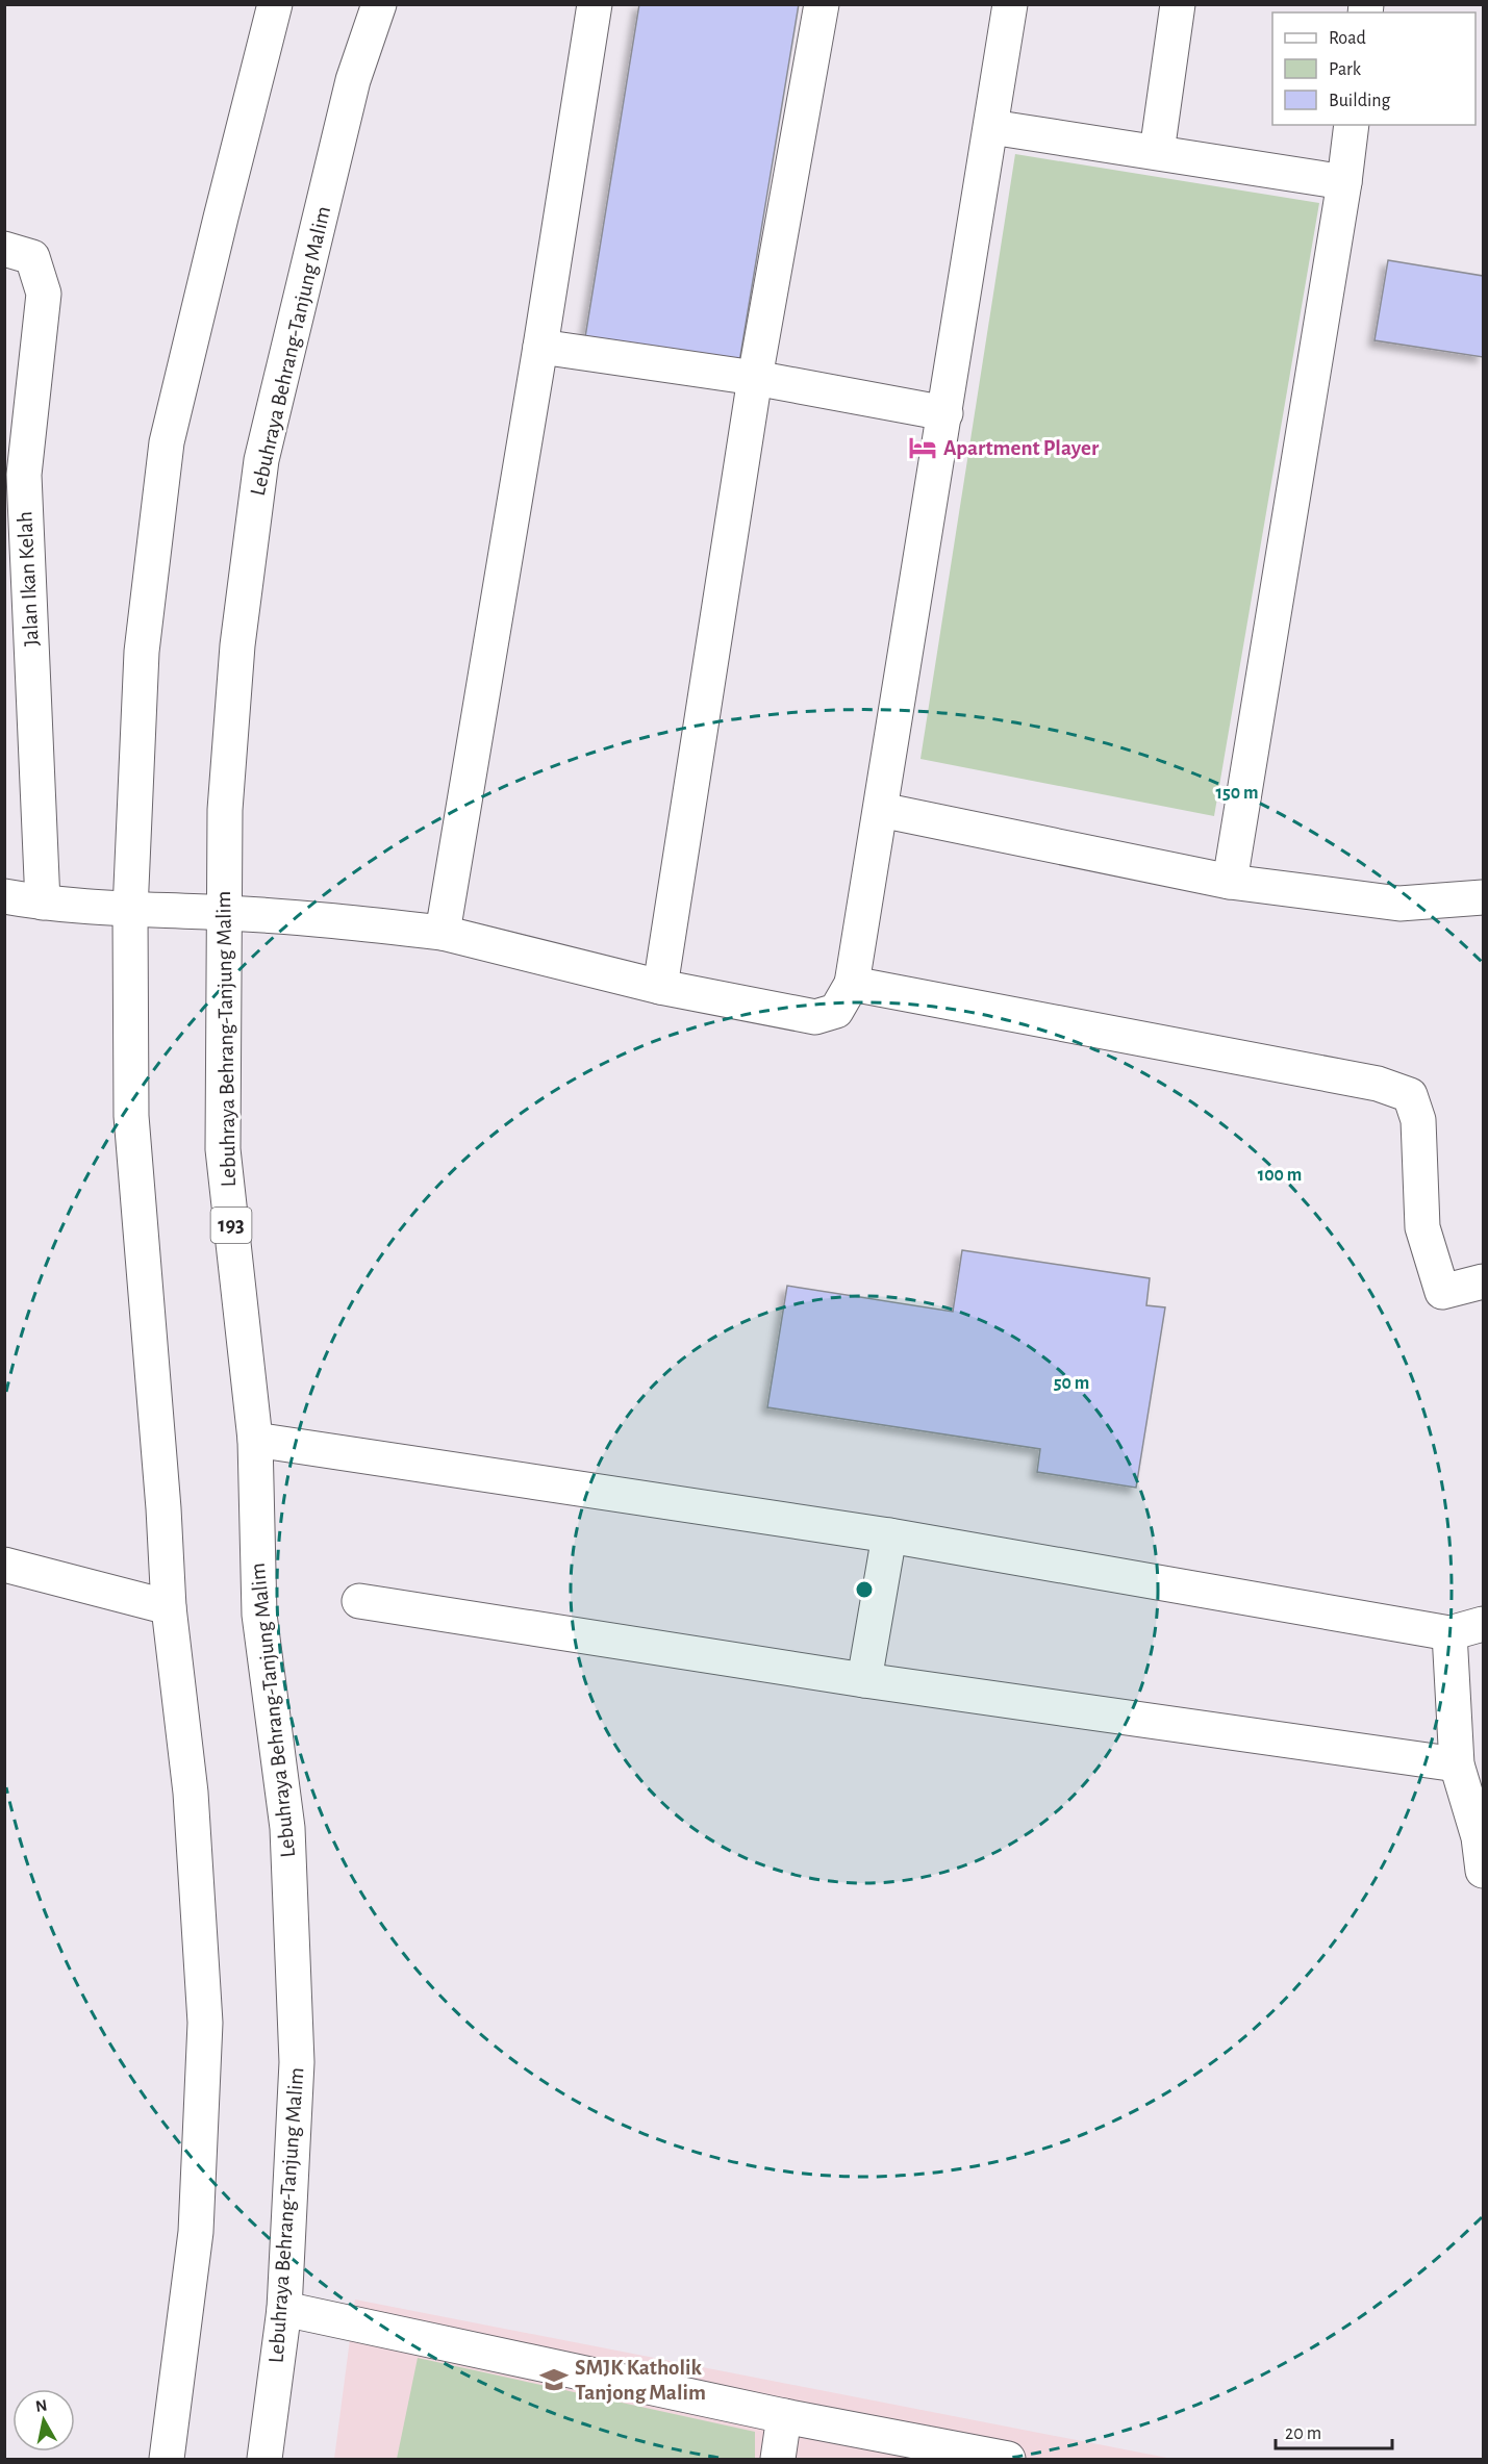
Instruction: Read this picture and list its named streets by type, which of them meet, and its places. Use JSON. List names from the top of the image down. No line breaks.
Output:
{"streets":{"street":["Lebuhraya Behrang-Tanjung Malim","Jalan Ikan Kelah","193"]},"places":{"hotel":["Apartment Player"],"school or university":["SMJK Katholik Tanjong Malim"]},"legend":["Road","Park","Building"],"scale_bar":"20 m","north":"top","rings":["150 m","100 m","50 m"]}
